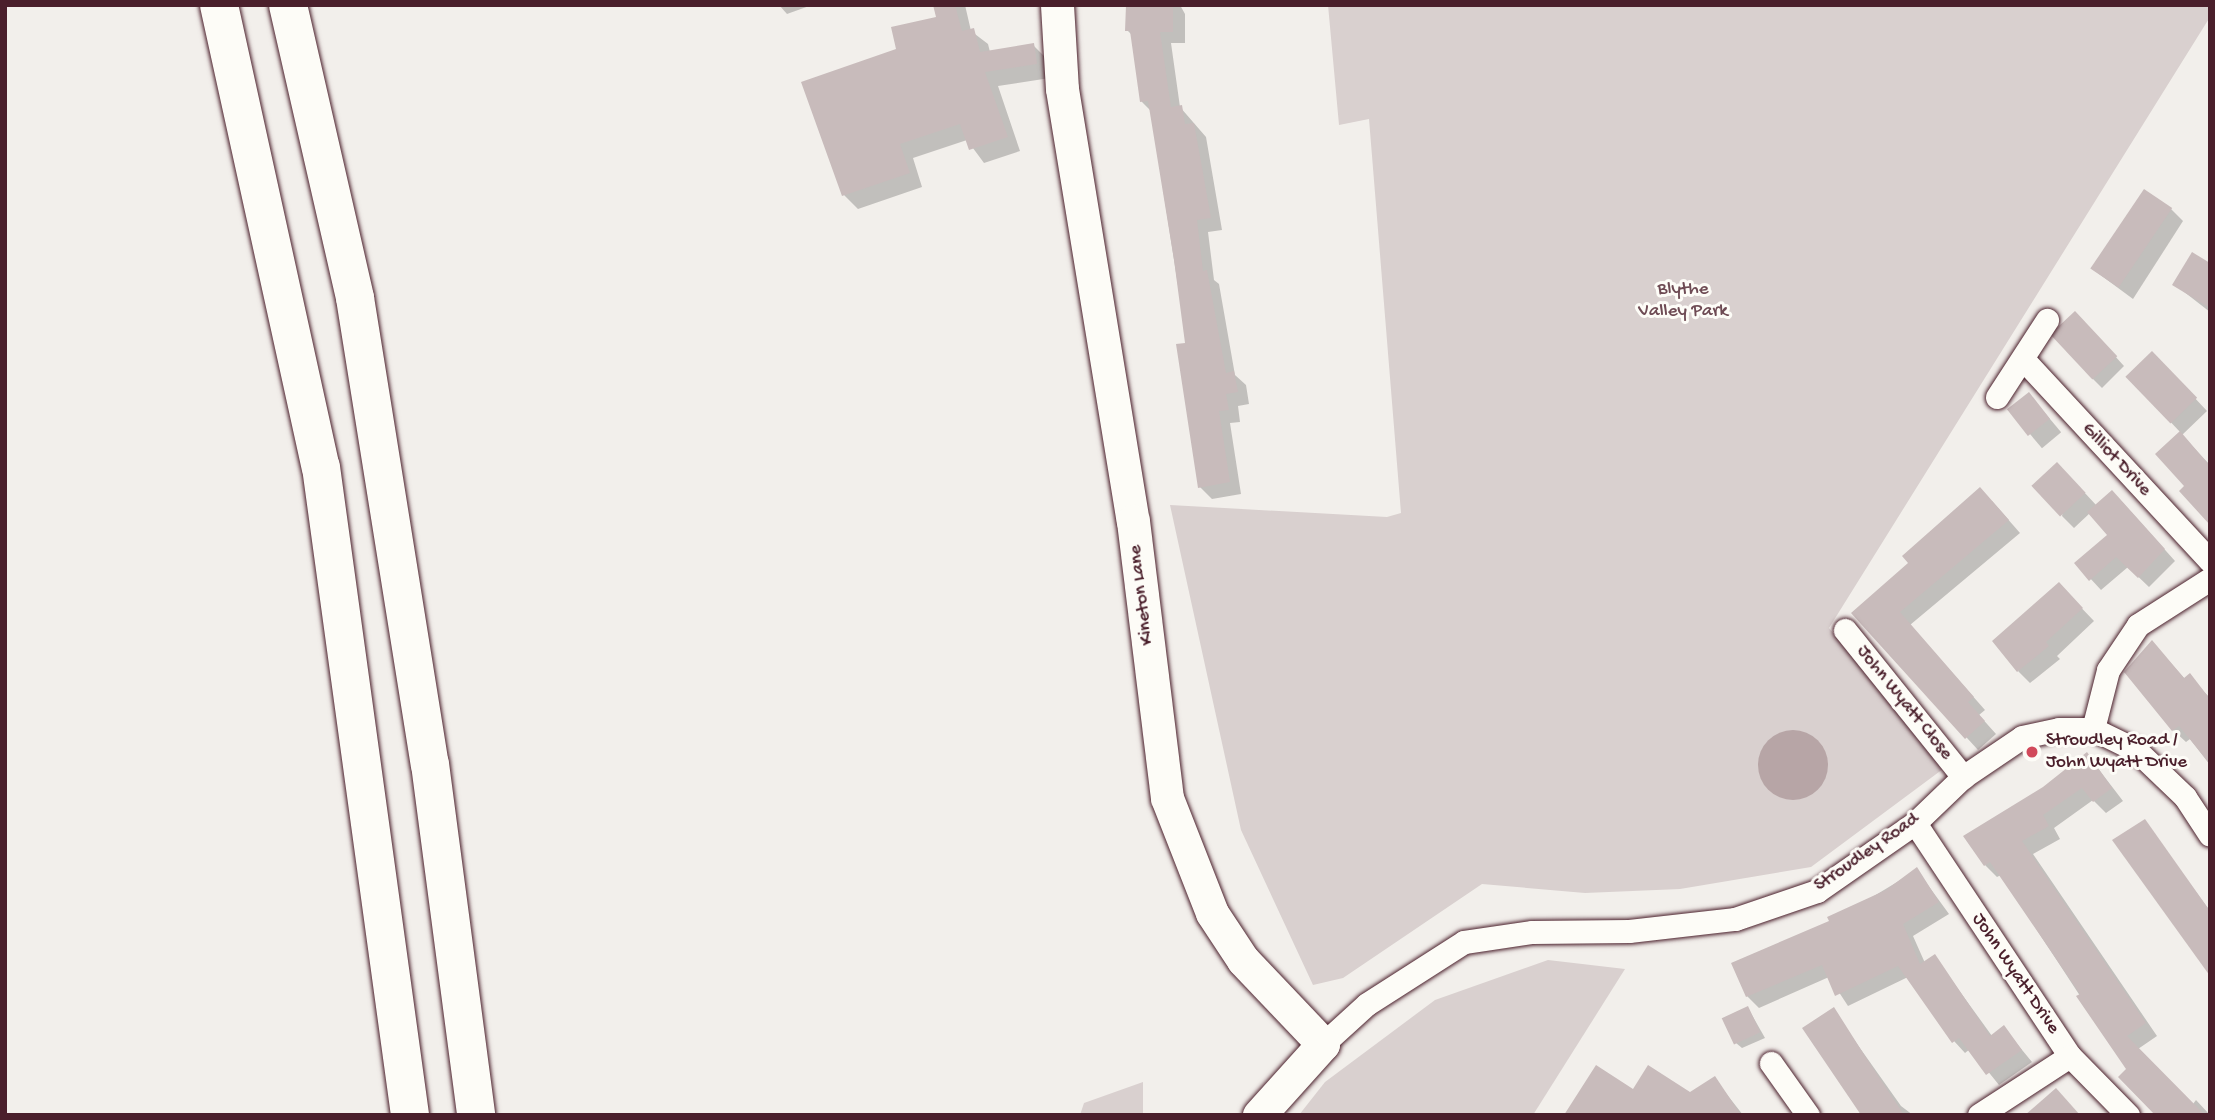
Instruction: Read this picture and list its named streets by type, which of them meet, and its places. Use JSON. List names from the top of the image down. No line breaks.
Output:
{"streets":{"street":["Gilliot Drive","Kineton Lane","John Wyatt Close","Stroudley Road","John Wyatt Drive"]},"crossings":[["Kineton Lane","Stroudley Road"],["John Wyatt Close","Stroudley Road"],["Stroudley Road","John Wyatt Drive"]],"parks":["Blythe Valley Park"],"places":["Stroudley Road / John Wyatt Drive"]}
